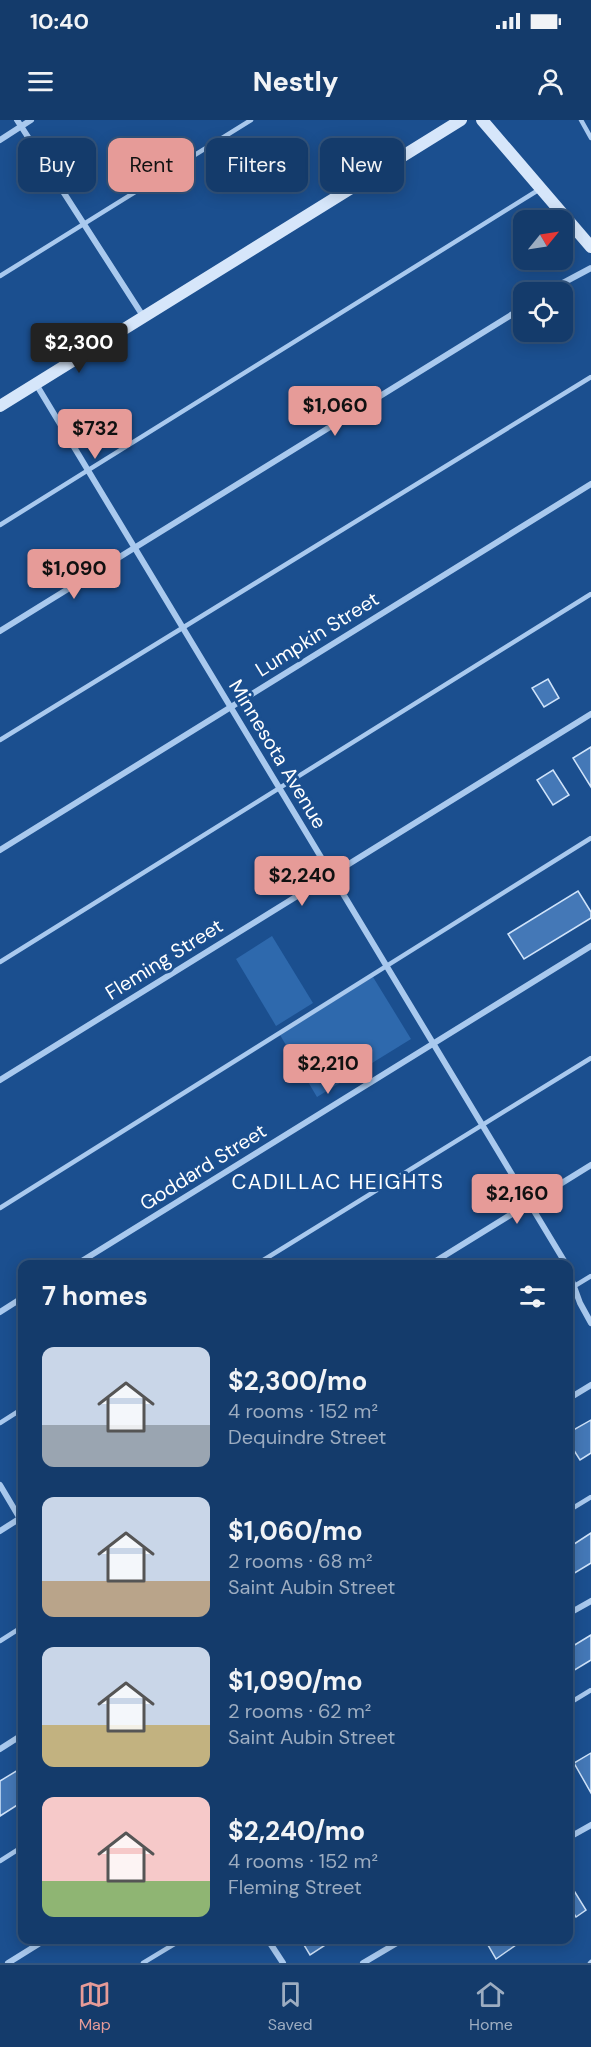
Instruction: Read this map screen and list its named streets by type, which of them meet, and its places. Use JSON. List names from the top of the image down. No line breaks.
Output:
{"streets":{"street":["Lumpkin Street","Minnesota Avenue","Fleming Street","Goddard Street"]},"crossings":[["Lumpkin Street","Minnesota Avenue"],["Minnesota Avenue","Fleming Street"],["Minnesota Avenue","Goddard Street"]],"districts":["CADILLAC HEIGHTS"],"north":"top right","page":{"status":"10:40","header":"Nestly","chip":["Buy","Rent","Filters","New"],"price":["$2,300","$1,060","$732","$1,090","$2,240","$2,210","$2,160"],"heading":"7 homes","list":[{"name":"$2,300/mo","note":"4 rooms · 152 m² · Dequindre Street"},{"name":"$1,060/mo","note":"2 rooms · 68 m² · Saint Aubin Street"},{"name":"$1,090/mo","note":"2 rooms · 62 m² · Saint Aubin Street"},{"name":"$2,240/mo","note":"4 rooms · 152 m² · Fleming Street"}],"tabs":["Map","Saved","Home"]}}
